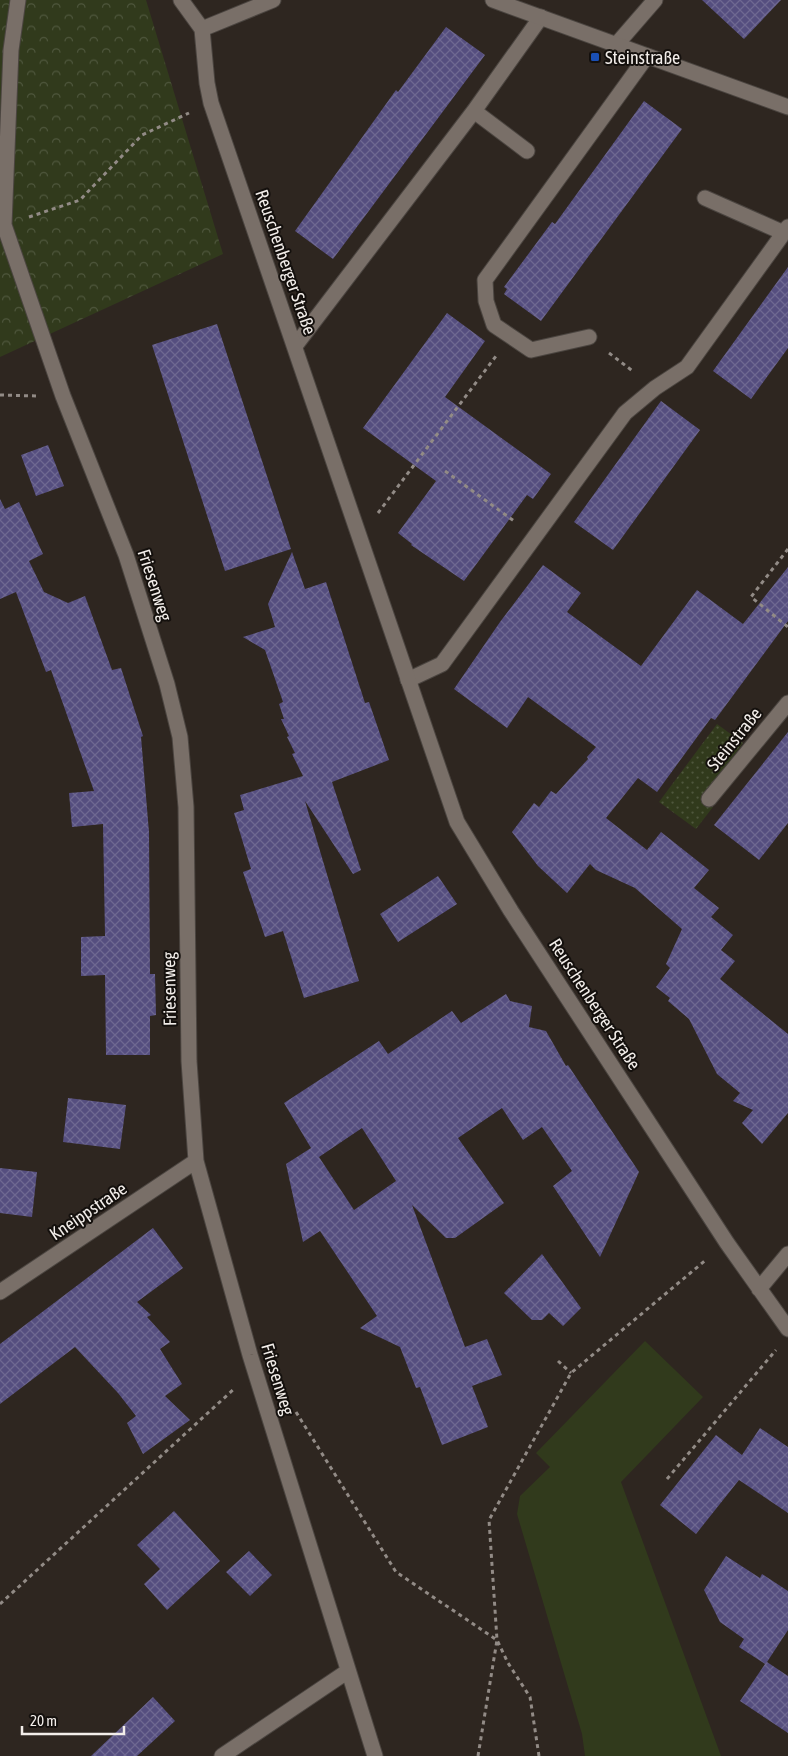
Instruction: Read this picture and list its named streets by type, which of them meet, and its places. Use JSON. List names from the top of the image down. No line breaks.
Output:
{"streets":{"street":["Reuschenberger Straße","Friesenweg","Steinstraße","Kneippstraße"]},"crossings":[["Friesenweg","Kneippstraße"]],"places":{"transit":["Steinstraße"]},"scale_bar":"20 m"}
